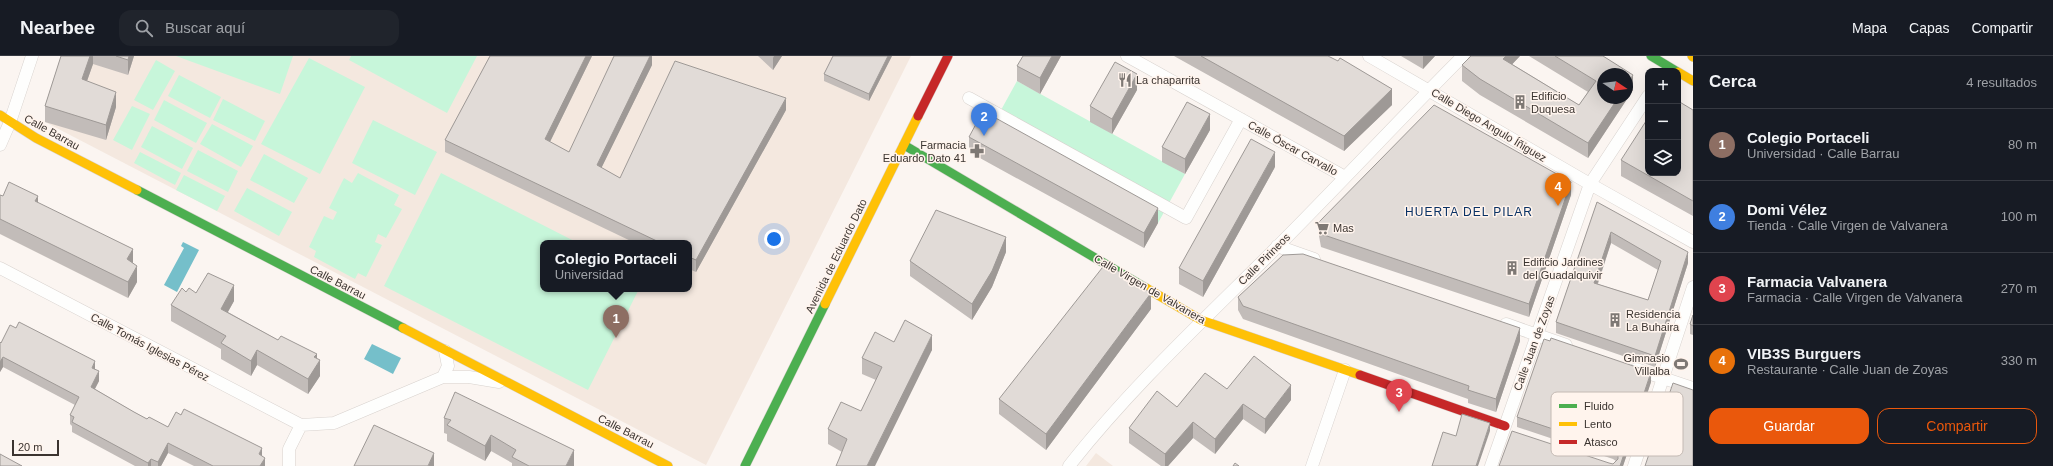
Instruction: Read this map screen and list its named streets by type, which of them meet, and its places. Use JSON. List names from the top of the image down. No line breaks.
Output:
{"streets":{"street":["Calle Diego Angulo Íñiguez","Calle Barrau","Calle Óscar Carvallo","Avenida de Eduardo Dato","Calle Pirineos","Calle Virgen de Valvanera","Calle Juan de Zoyas","Calle Tomás Iglesias Pérez"]},"crossings":[["Calle Diego Angulo Íñiguez","Calle Pirineos"],["Calle Diego Angulo Íñiguez","Calle Juan de Zoyas"],["Calle Óscar Carvallo","Calle Pirineos"],["Avenida de Eduardo Dato","Calle Virgen de Valvanera"],["Calle Pirineos","Calle Virgen de Valvanera"],["Calle Virgen de Valvanera","Calle Juan de Zoyas"]],"districts":["HUERTA DEL PILAR"],"places":{"restaurant":["La chaparrita"],"building":["Edificio Duquesa","Edificio Jardines del Guadalquivir","Residencia La Buhaira"],"pharmacy":["Farmacia Eduardo Dato 41"],"supermarket":["Mas"],"sports":["Gimnasio Villalba"]},"legend":["Fluido","Lento","Atasco"],"scale_bar":"20 m","north":"right","page":{"header":"Nearbee","search":"Buscar aquí","nav":["Mapa","Capas","Compartir"],"heading":["Cerca","4 resultados"],"map_buttons":["+","−"],"pins":["2","4","1","3"],"list":[{"mark":"1","name":"Colegio Portaceli","note":"Universidad · Calle Barrau","value":"80 m"},{"mark":"2","name":"Domi Vélez","note":"Tienda · Calle Virgen de Valvanera","value":"100 m"},{"mark":"3","name":"Farmacia Valvanera","note":"Farmacia · Calle Virgen de Valvanera","value":"270 m"},{"mark":"4","name":"VIB3S Burguers","note":"Restaurante · Calle Juan de Zoyas","value":"330 m"}],"popup":["Colegio Portaceli","Universidad"],"buttons":["Guardar","Compartir"],"scale":"20 m"}}
